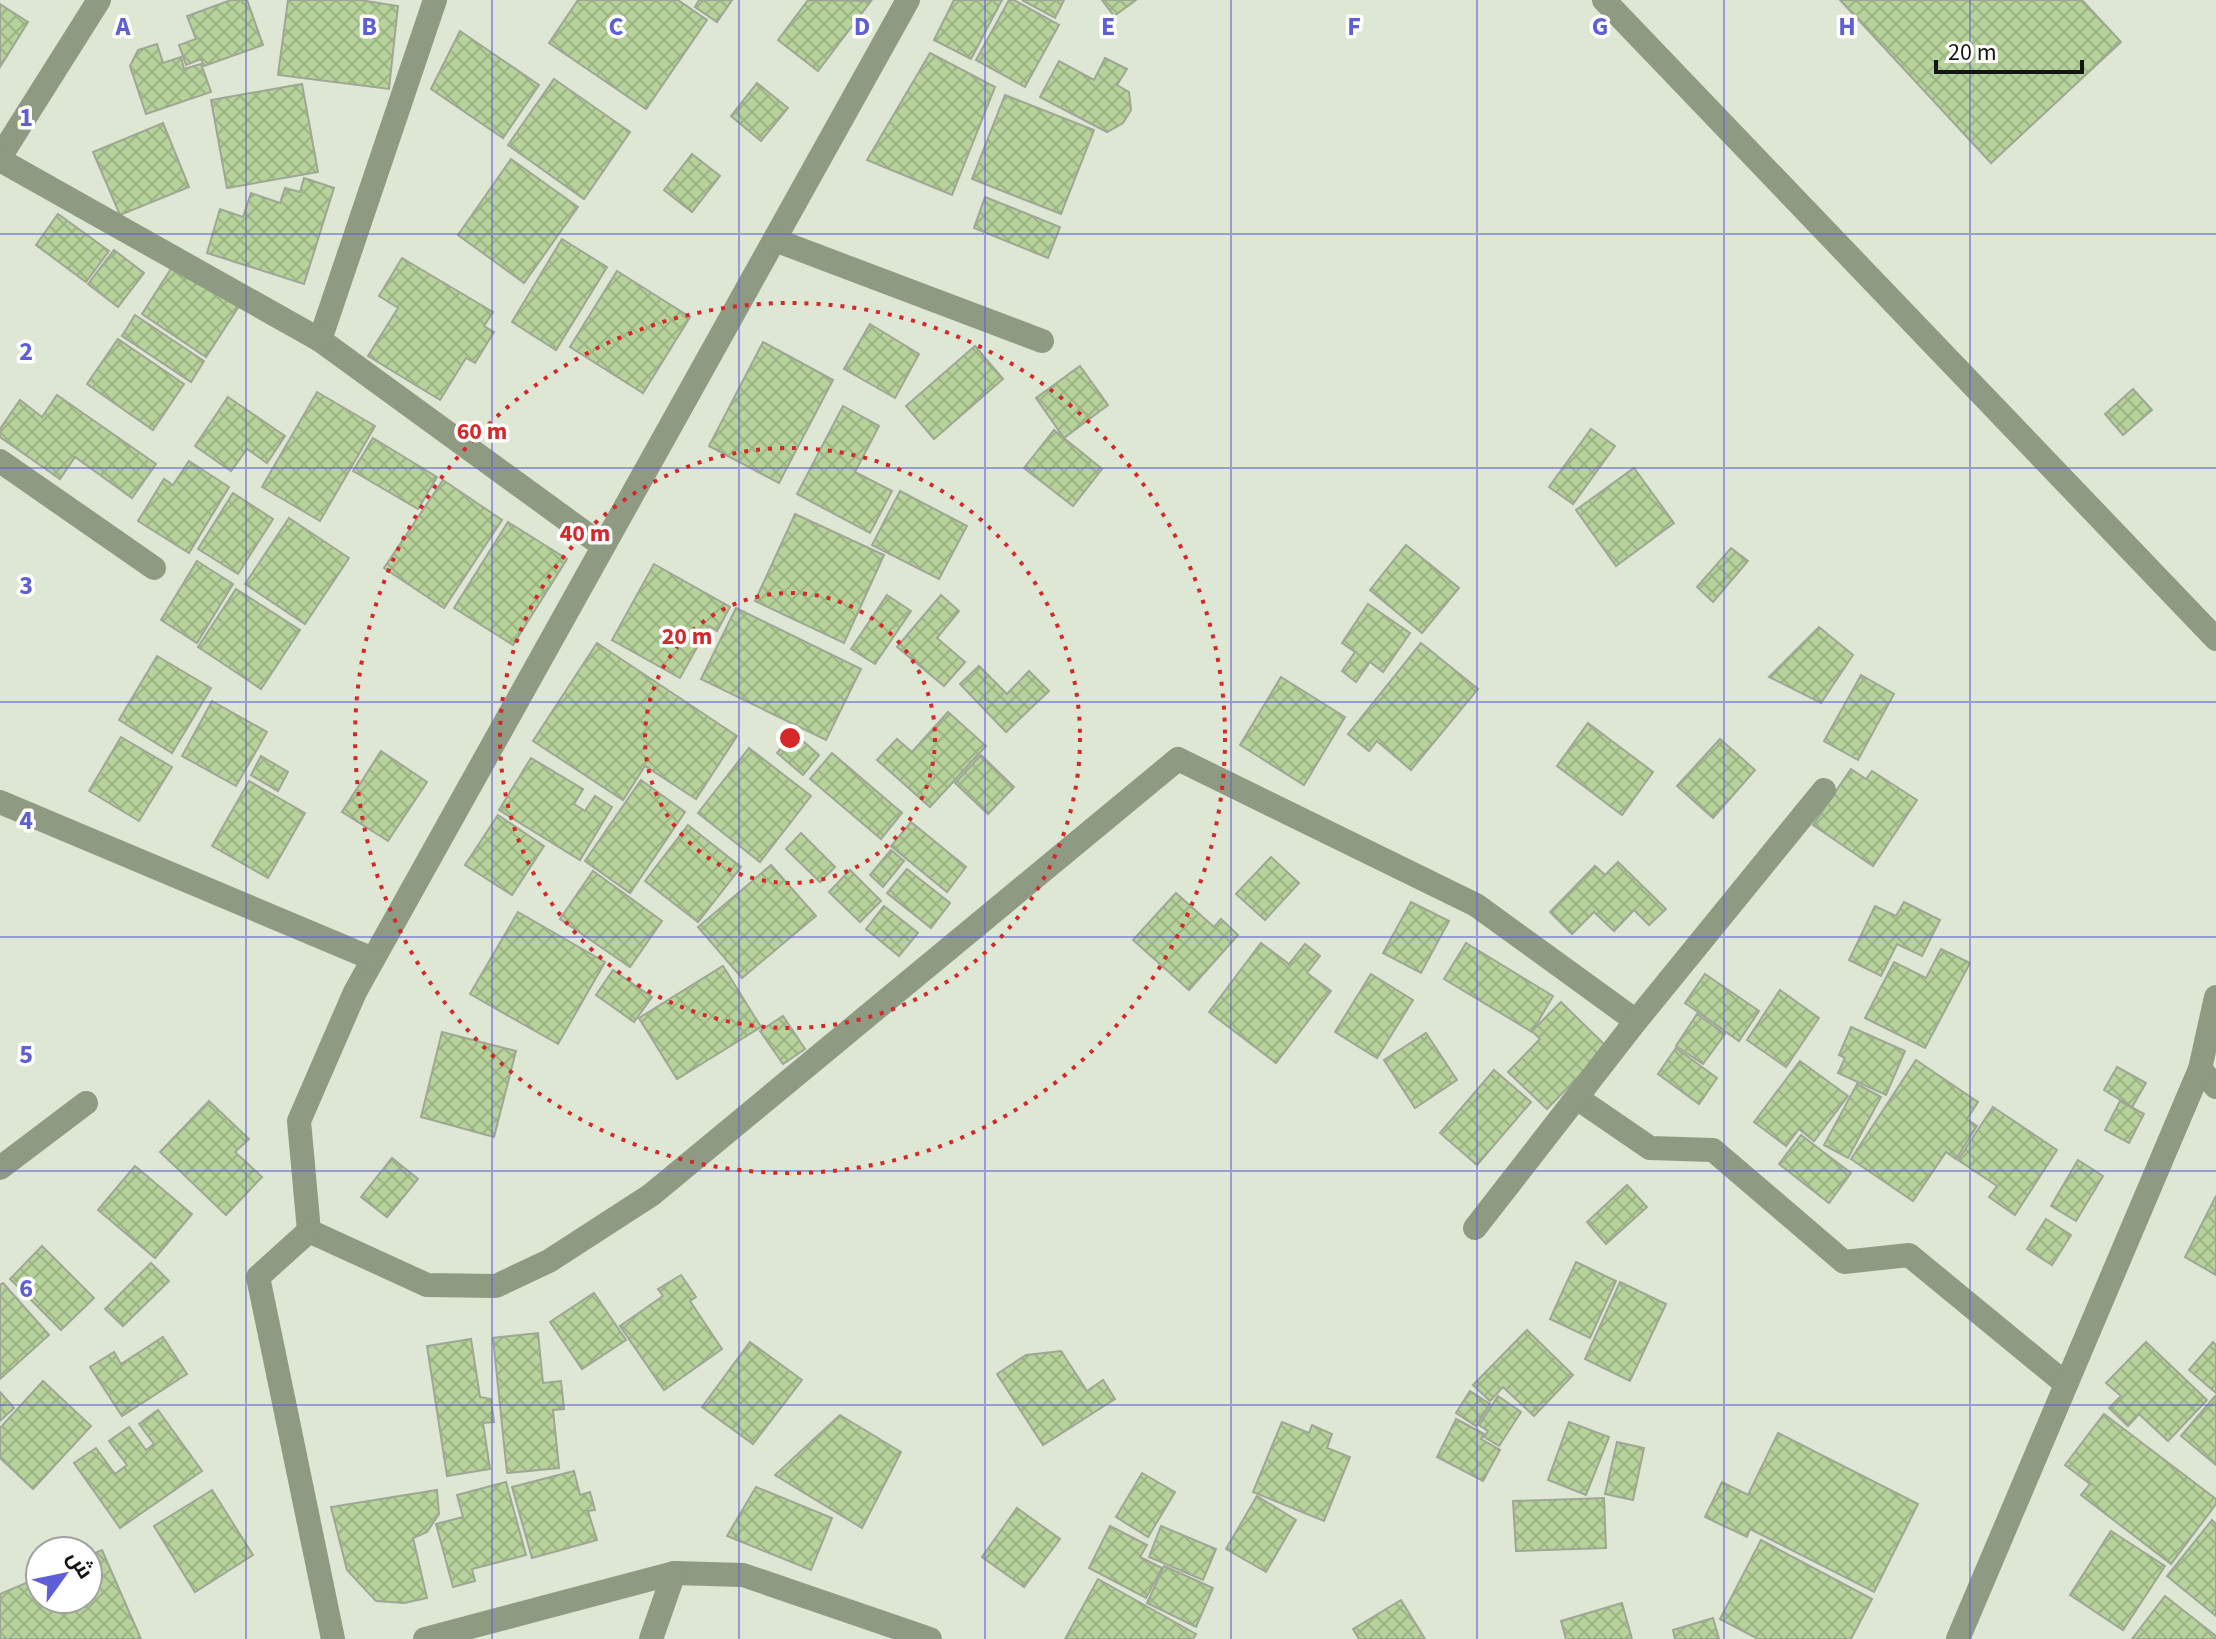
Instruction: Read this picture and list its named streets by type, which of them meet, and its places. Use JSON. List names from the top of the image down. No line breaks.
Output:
{"scale_bar":"20 m","north":"top right","grid":{"columns":["A","B","C","D","E","F","G","H"],"rows":["1","2","3","4","5","6"]},"rings":["60 m","40 m","20 m"]}
